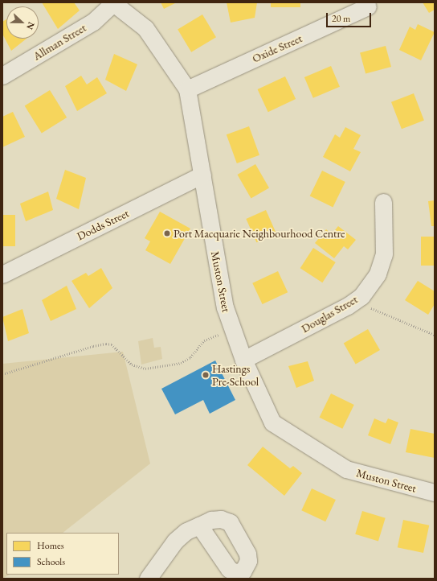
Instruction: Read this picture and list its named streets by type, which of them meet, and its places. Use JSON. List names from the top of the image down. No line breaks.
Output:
{"streets":{"street":["Allman Street","Oxide Street","Dodds Street","Muston Street","Douglas Street"]},"crossings":[["Allman Street","Muston Street"],["Oxide Street","Muston Street"],["Dodds Street","Muston Street"],["Muston Street","Douglas Street"]],"places":["Port Macquarie Neighbourhood Centre","Hastings Pre-School"],"legend":["Homes","Schools"],"scale_bar":"20 m","north":"right"}
